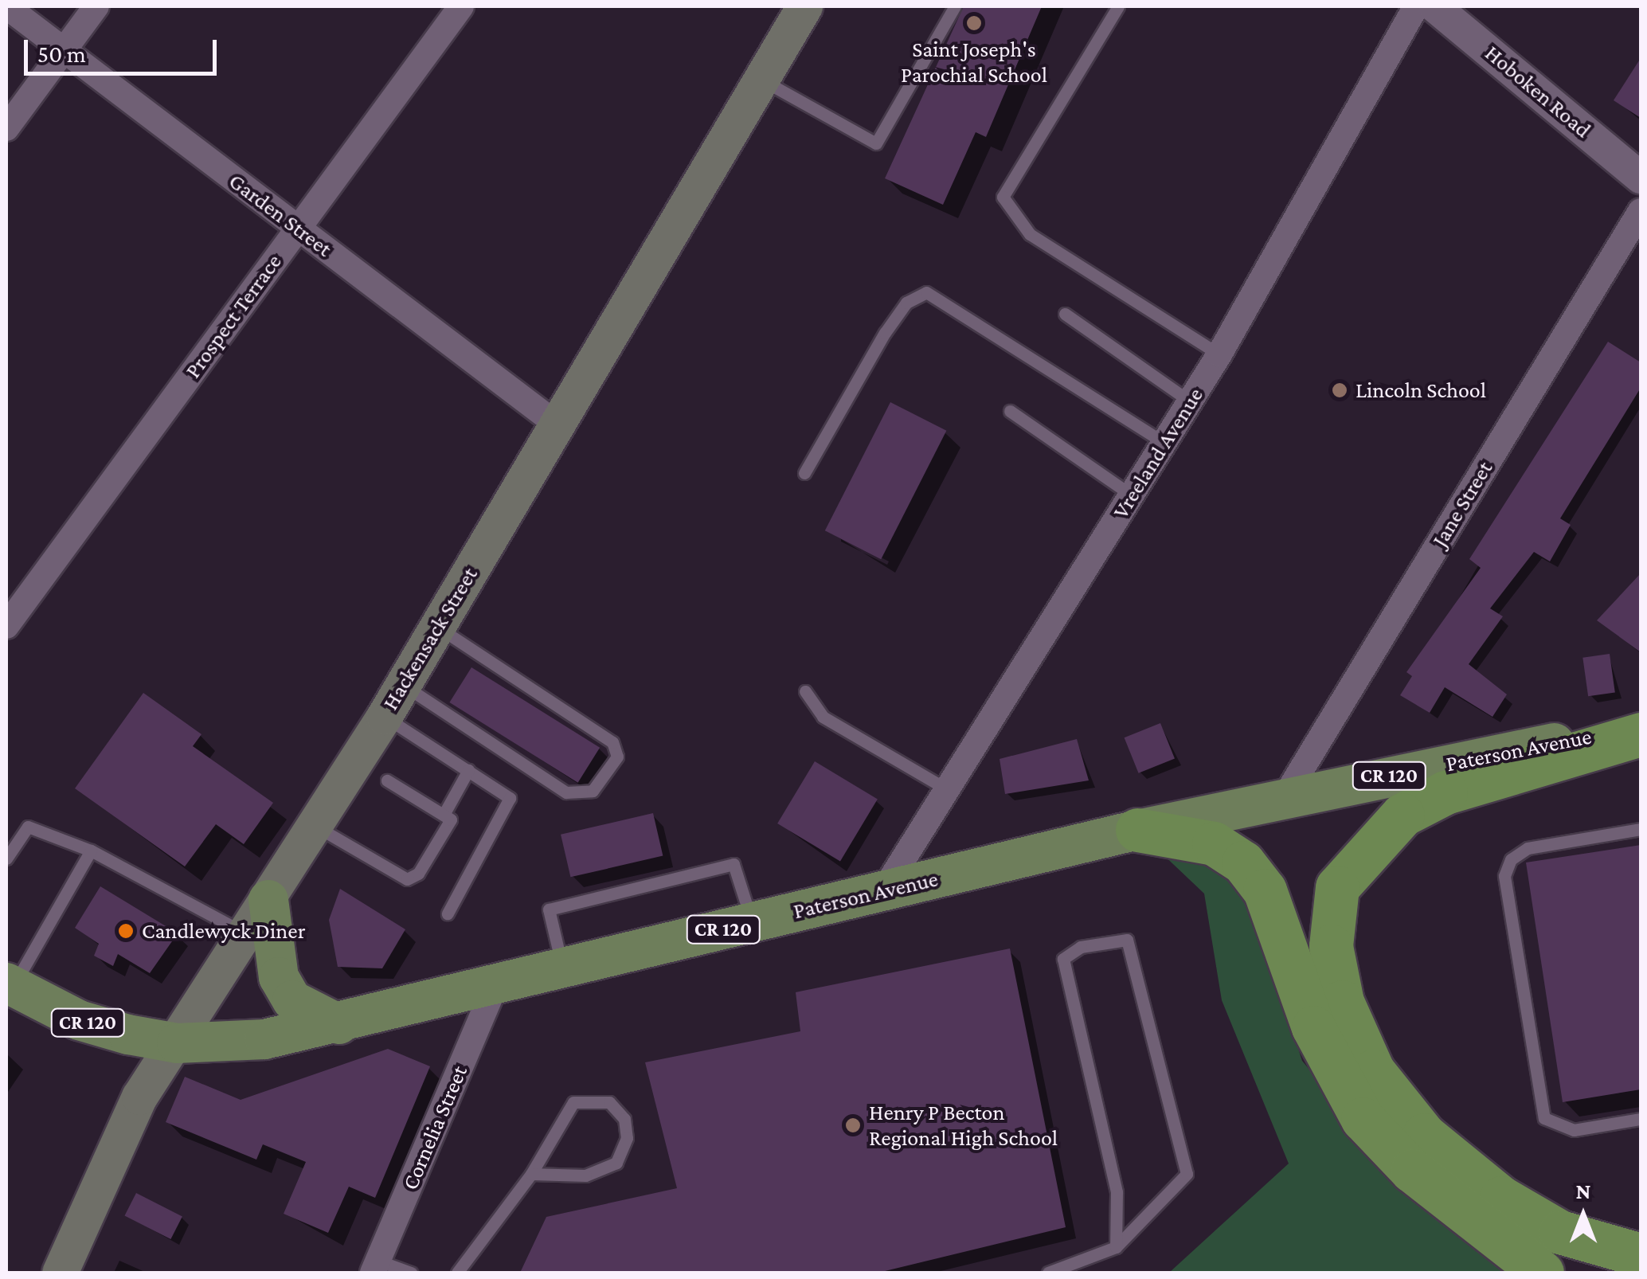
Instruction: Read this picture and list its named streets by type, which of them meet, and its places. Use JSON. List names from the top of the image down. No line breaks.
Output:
{"streets":{"main road":["Hackensack Street","Paterson Avenue","CR 120"],"street":["Hoboken Road","Garden Street","Prospect Terrace","Vreeland Avenue","Jane Street","Cornelia Street"]},"crossings":[["Garden Street","Prospect Terrace"],["Garden Street","Hackensack Street"],["Vreeland Avenue","Paterson Avenue"],["Jane Street","Paterson Avenue"],["Hackensack Street","Paterson Avenue"],["Paterson Avenue","Cornelia Street"]],"places":["Saint Joseph's Parochial School","Lincoln School","Candlewyck Diner","Henry P Becton Regional High School"],"scale_bar":"50 m","north":"top"}
